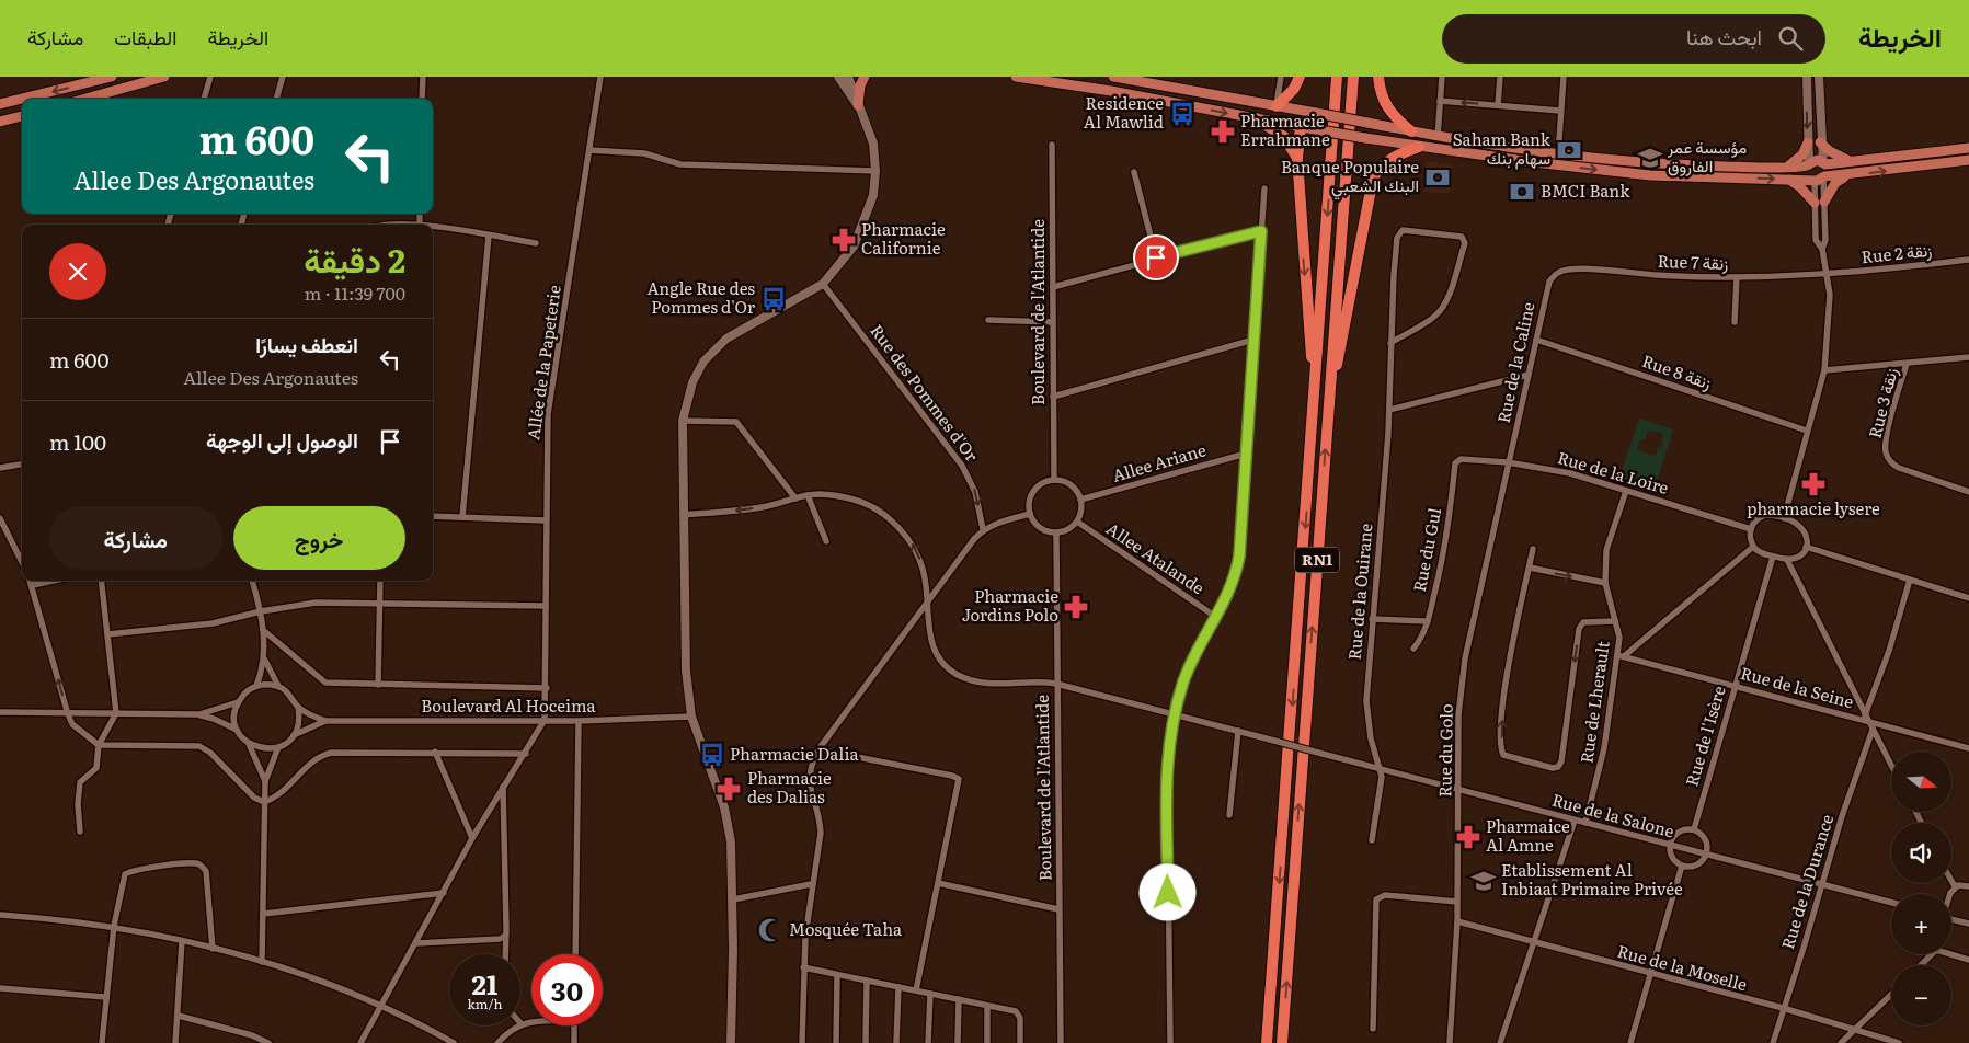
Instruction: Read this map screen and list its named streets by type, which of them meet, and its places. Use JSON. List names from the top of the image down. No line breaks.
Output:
{"streets":{"highway":["RN1"],"street":["Rue 2 زنقة","Rue 7 زنقة","Boulevard de l'Atlantide","Allée de la Papeterie","Rue de la Caline","Rue 8 زنقة","Rue des Pommes d'Or","Rue 3 زنقة","Allee Ariane","Rue de la Loire","Rue du Gul","Allee Atalande","Rue de la Ouirane","Rue de la Seine","Rue de Lherault","Boulevard Al Hoceima","Rue de l'Isère","Rue du Golo","Rue de la Salone","Rue de la Durance","Rue de la Moselle"]},"crossings":[["Rue 2 زنقة","Rue 7 زنقة"],["Rue 7 زنقة","Rue de la Caline"],["Boulevard de l'Atlantide","Allee Ariane"],["Boulevard de l'Atlantide","Allee Atalande"],["Boulevard de l'Atlantide","Rue de la Salone"],["Allée de la Papeterie","Boulevard Al Hoceima"],["Rue de la Caline","Rue 8 زنقة"],["Rue de la Caline","Rue de la Loire"],["Rue de la Caline","Rue du Golo"],["Allee Ariane","Allee Atalande"],["Rue de la Loire","Rue du Gul"],["Rue de la Loire","Rue de Lherault"],["Rue de la Loire","Rue de l'Isère"],["Rue de la Loire","Rue du Golo"],["Rue de la Ouirane","Rue de la Salone"],["Rue de la Seine","Rue de Lherault"],["Rue de la Seine","Rue de l'Isère"],["Rue de Lherault","Rue de la Salone"],["Rue du Golo","Rue de la Salone"],["Rue du Golo","Rue de la Moselle"],["Rue de la Salone","Rue de la Durance"],["Rue de la Durance","Rue de la Moselle"]],"one_way":["Rue des Pommes d'Or"],"places":{"bus stop":["Residence Al Mawlid","Angle Rue des Pommes d'Or","Pharmacie Dalia"],"pharmacy":["Pharmacie Errahmane","Pharmacie Californie","pharmacie lysere","Pharmacie Jordins Polo","Pharmacie des Dalias","Pharmaice Al Amne"],"bank":["Saham Bank سهام بنك","Banque Populaire البنك الشعبي","BMCI Bank"],"school or university":["مؤسسة عمر الفاروق","Etablissement Al Inbiaat Primaire Privée"],"mosque":["Mosquée Taha"]},"north":"right","page":{"header":"الخريطة","search":"ابحث هنا","nav":["الخريطة","الطبقات","مشاركة"],"turn":["600 m","Allee Des Argonautes"],"heading":["2 دقيقة","700 m · 11:39"],"list":[{"name":"انعطف يسارًا","note":"Allee Des Argonautes","value":"600 m"},{"name":"الوصول إلى الوجهة","value":"100 m"}],"buttons":["خروج","مشاركة"],"map_buttons":["+","−"],"speed":"21 km/h","limit":"30"}}
